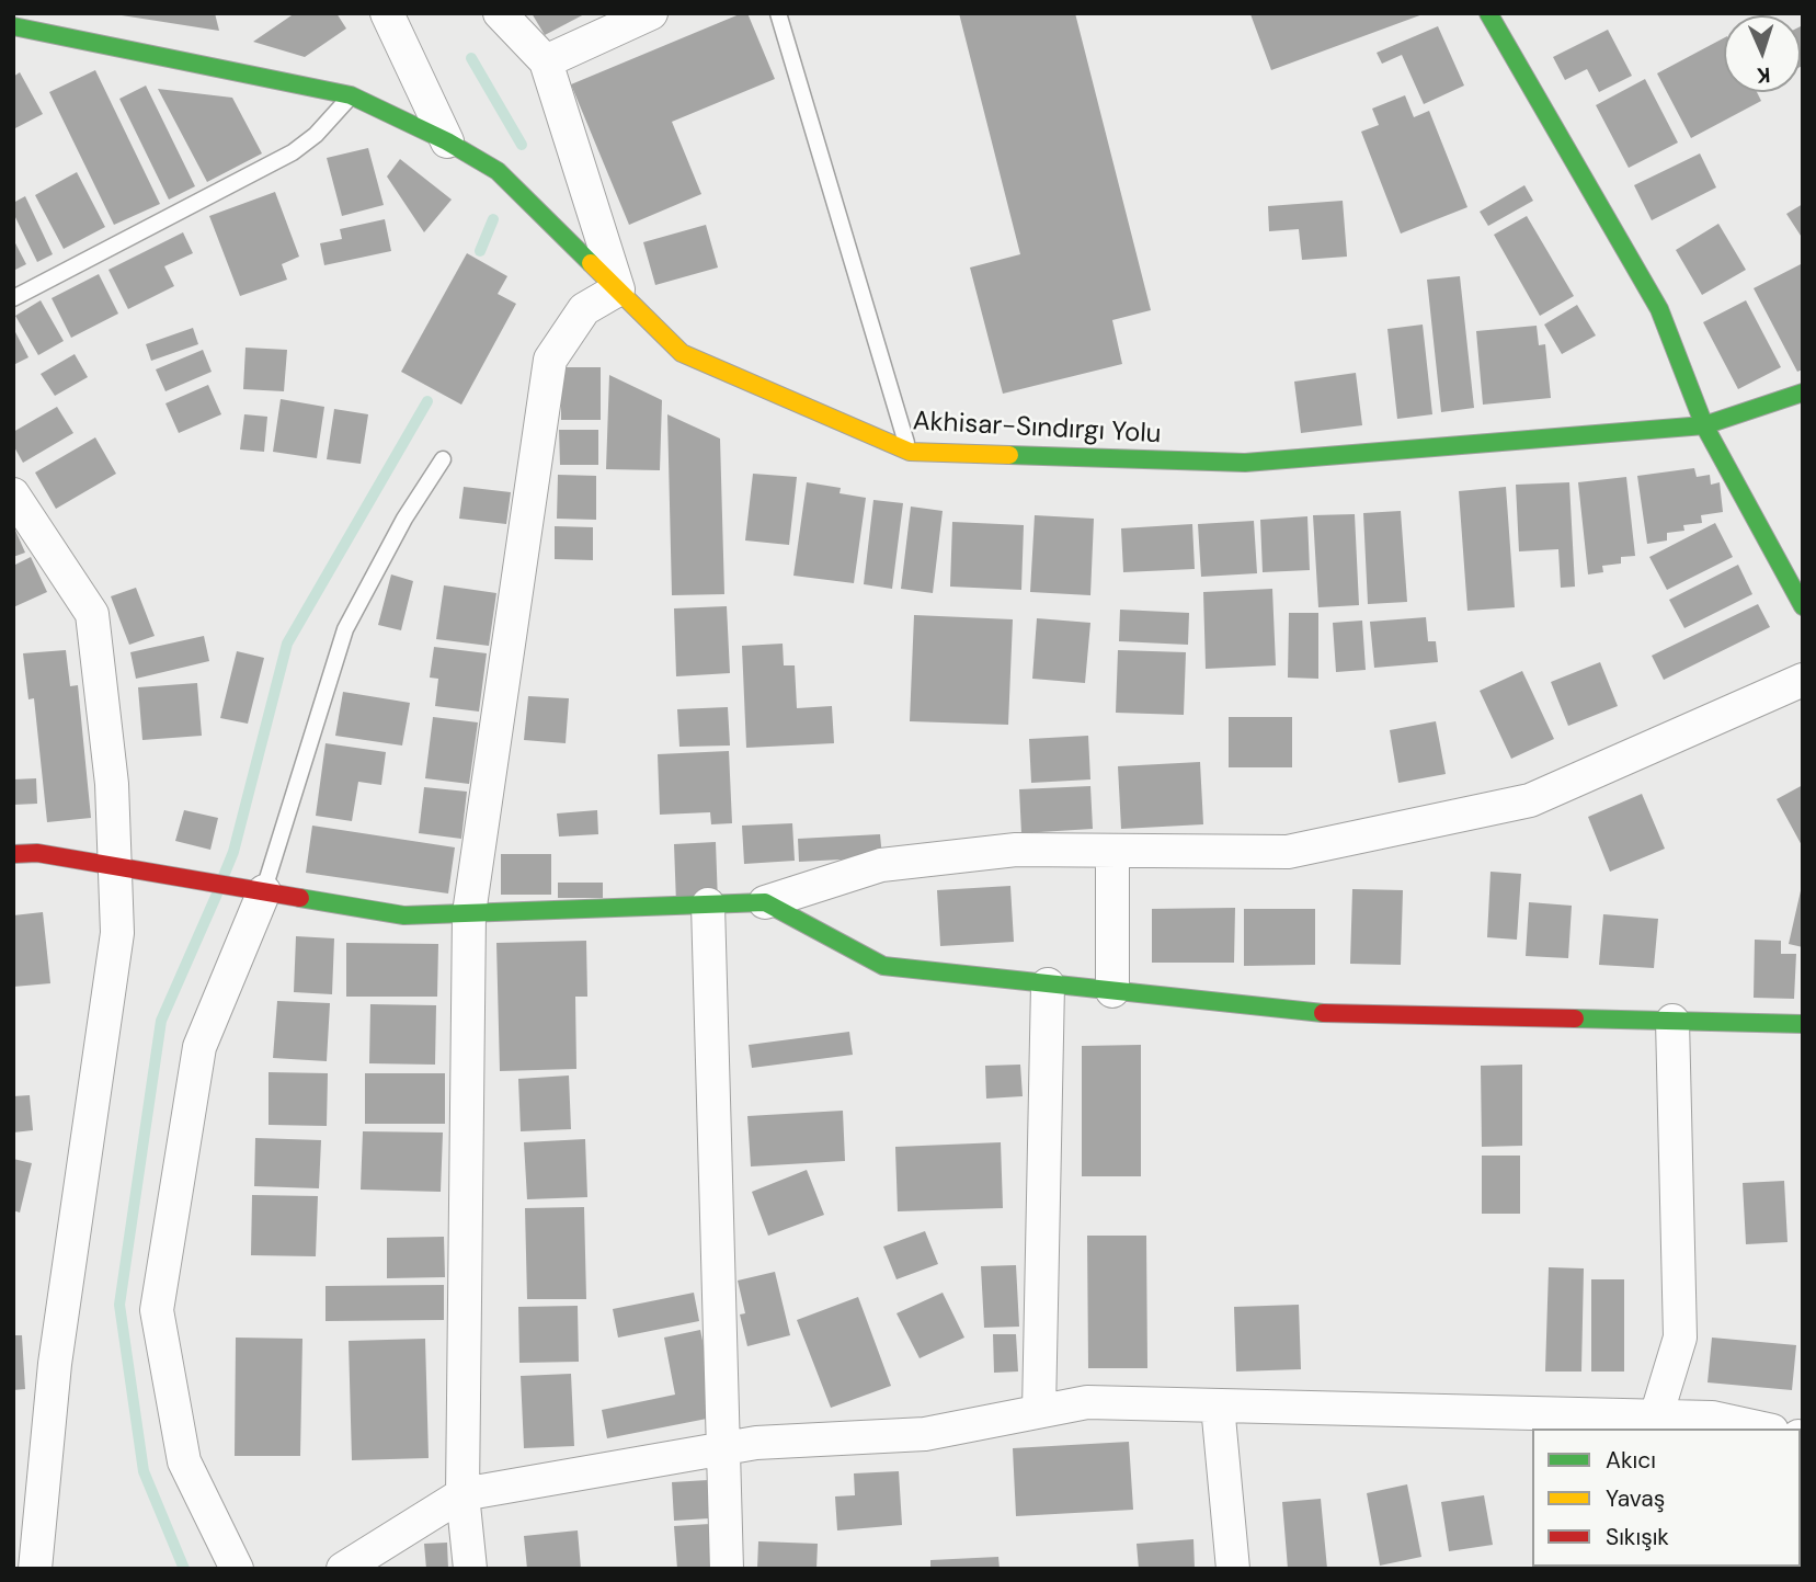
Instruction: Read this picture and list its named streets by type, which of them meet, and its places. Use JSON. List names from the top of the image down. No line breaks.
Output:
{"streets":{"street":["Akhisar-Sındırgı Yolu"]},"legend":["Akıcı","Yavaş","Sıkışık"],"north":"bottom"}
